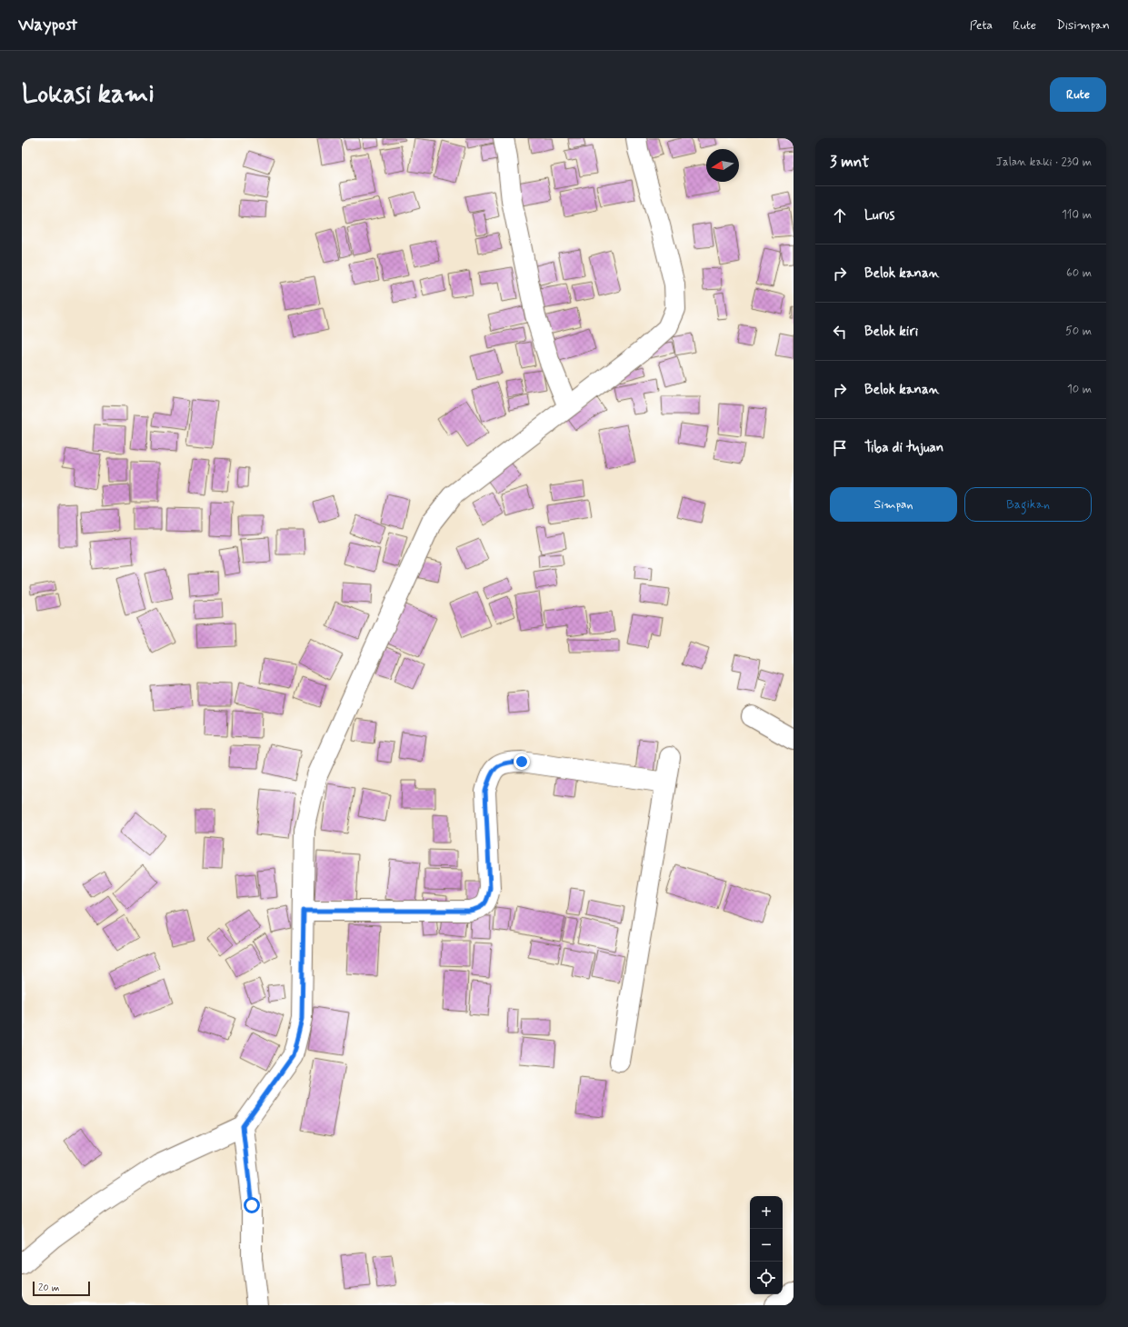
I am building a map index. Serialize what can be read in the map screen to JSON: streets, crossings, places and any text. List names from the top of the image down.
{
  "scale_bar": "20 m",
  "north": "left",
  "page": {
    "header": "Waypost",
    "nav": ["Peta", "Rute", "Disimpan"],
    "buttons": [
      "Rute",
      ["Simpan", "Bagikan"]
    ],
    "title": "Lokasi kami",
    "heading": ["3 mnt", "Jalan kaki · 230 m"],
    "list": [
      ["Lurus", "110 m"],
      ["Belok kanan", "60 m"],
      ["Belok kiri", "50 m"],
      ["Belok kanan", "10 m"],
      "Tiba di tujuan"
    ],
    "map_buttons": ["+", "−"],
    "scale": "20 m"
  }
}
